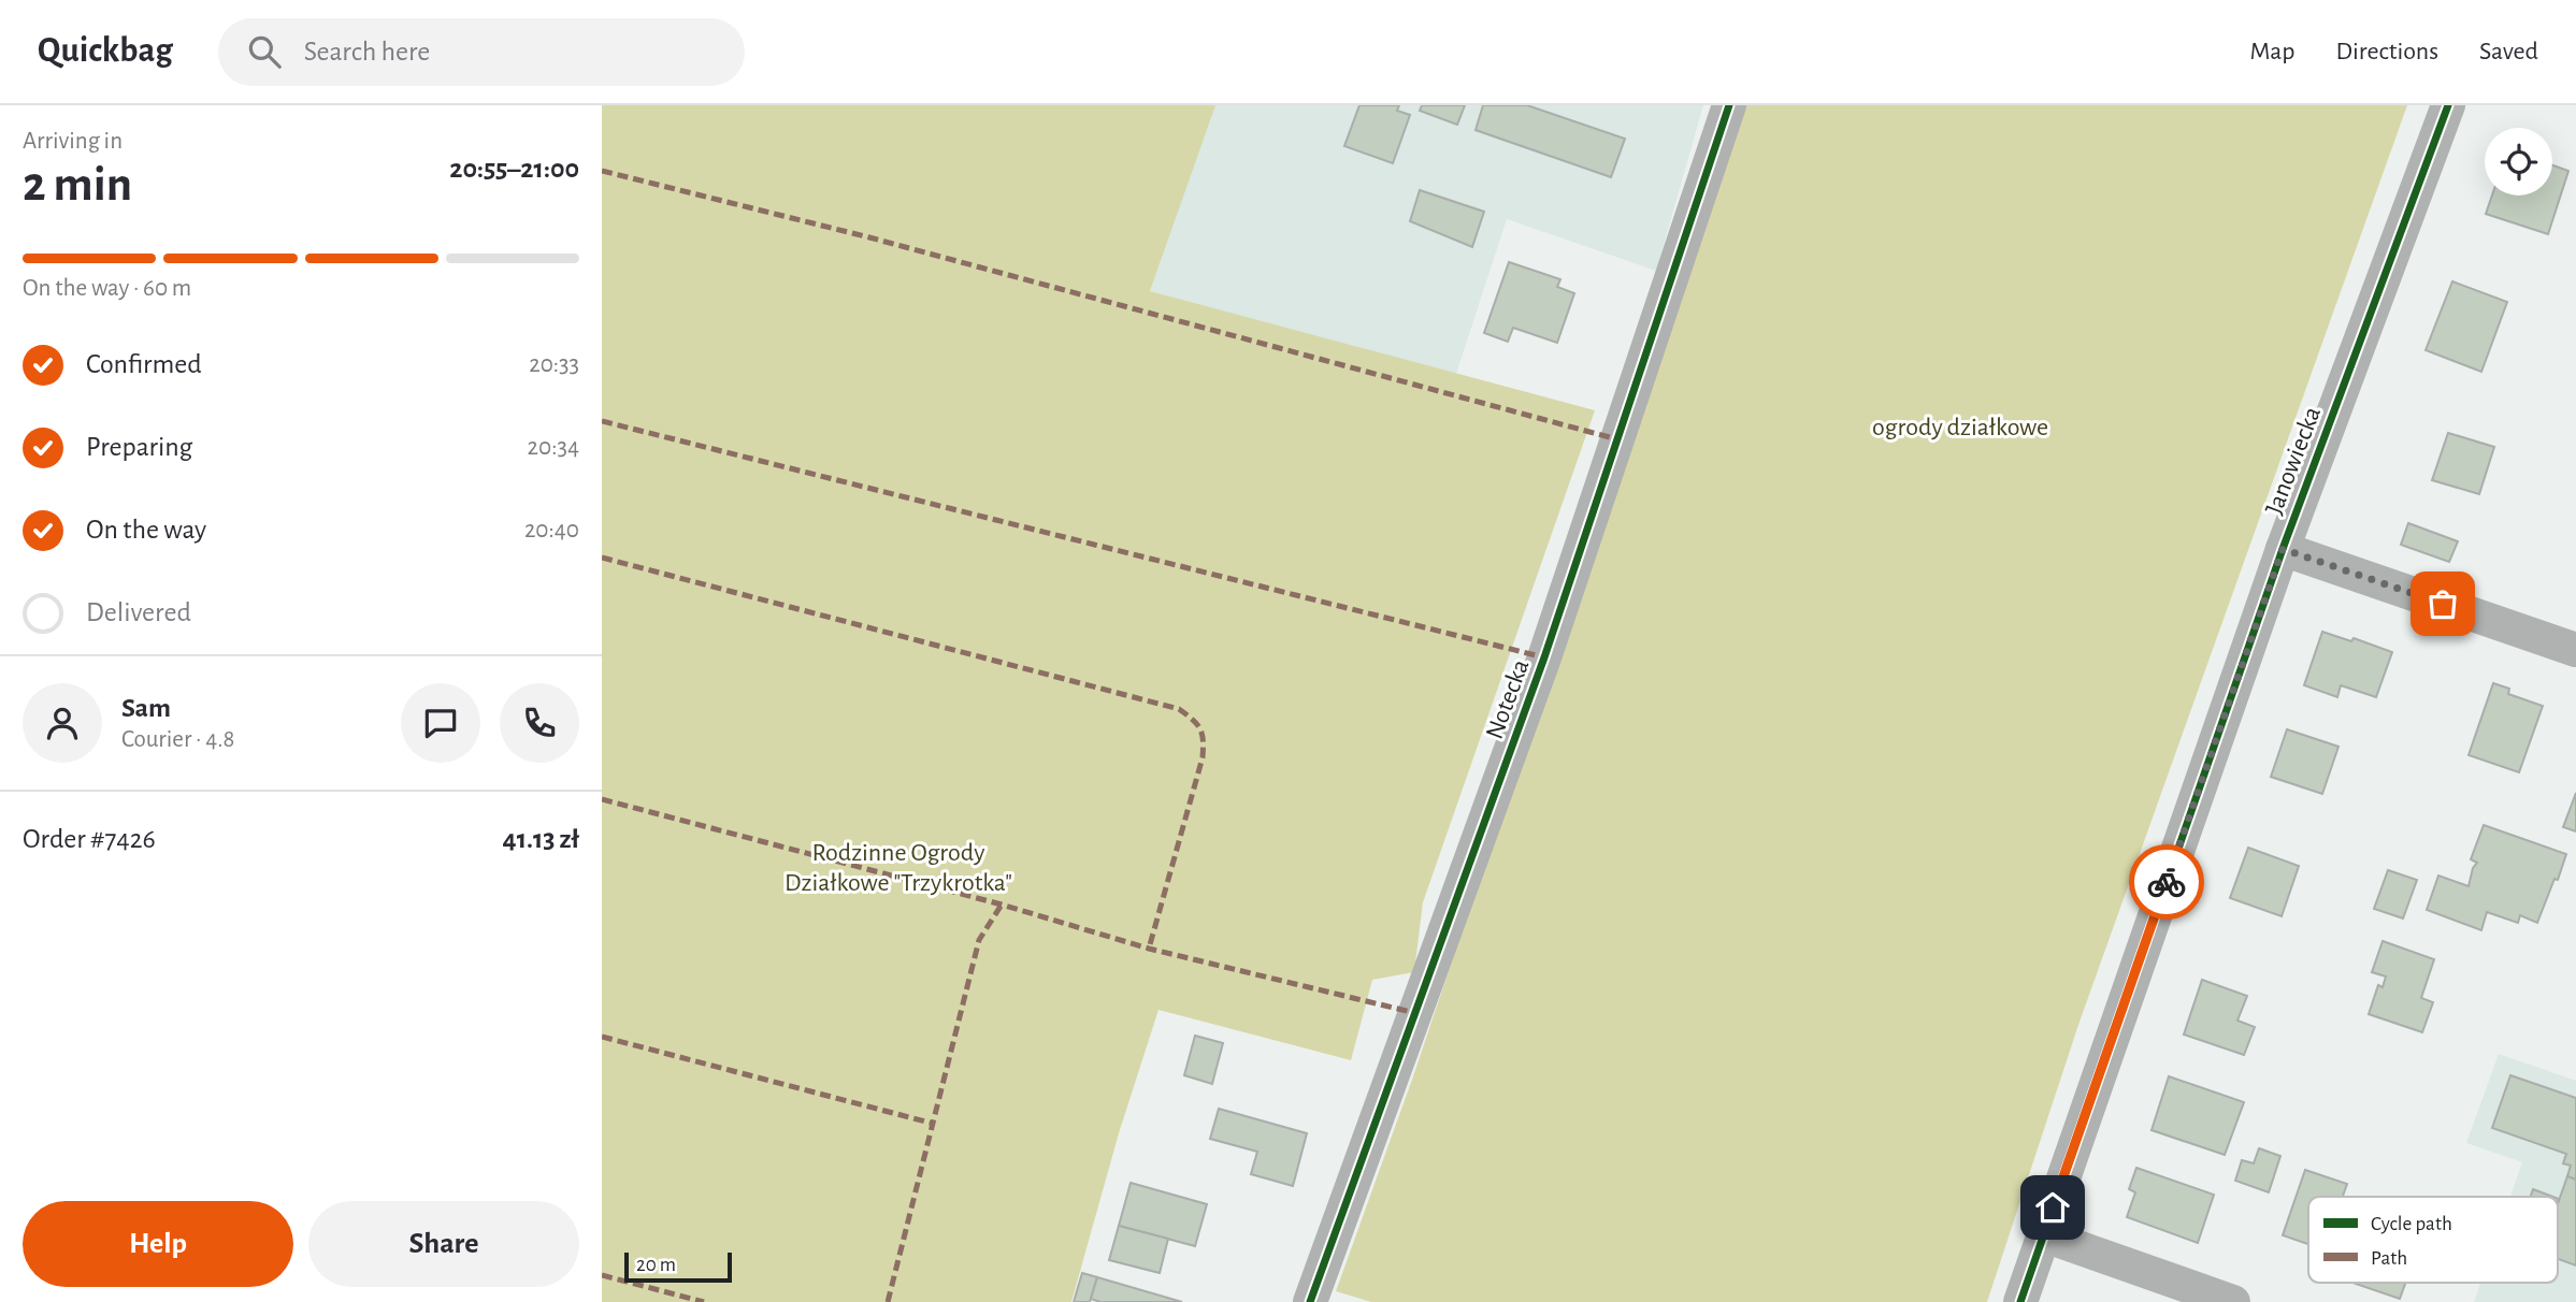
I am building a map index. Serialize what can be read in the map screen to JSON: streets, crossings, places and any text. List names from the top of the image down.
{
  "streets": {
    "street": ["Janowiecka", "Notecka"]
  },
  "parks": ["ogrody działkowe", "Rodzinne Ogrody Działkowe \"Trzykrotka\""],
  "legend": ["Cycle path", "Path"],
  "scale_bar": "20 m",
  "page": {
    "header": "Quickbag",
    "search": "Search here",
    "nav": ["Map", "Directions", "Saved"],
    "heading": ["2 min", "Arriving in", "20:55–21:00"],
    "panel": [
      "Sam",
      "Courier · 4.8",
      "Order #7426",
      "41.13 zł"
    ],
    "bar": "On the way · 60 m",
    "list": [
      ["Confirmed", "20:33"],
      ["Preparing", "20:34"],
      ["On the way", "20:40"],
      "Delivered"
    ],
    "buttons": ["Help", "Share"],
    "scale": "20 m"
  }
}
